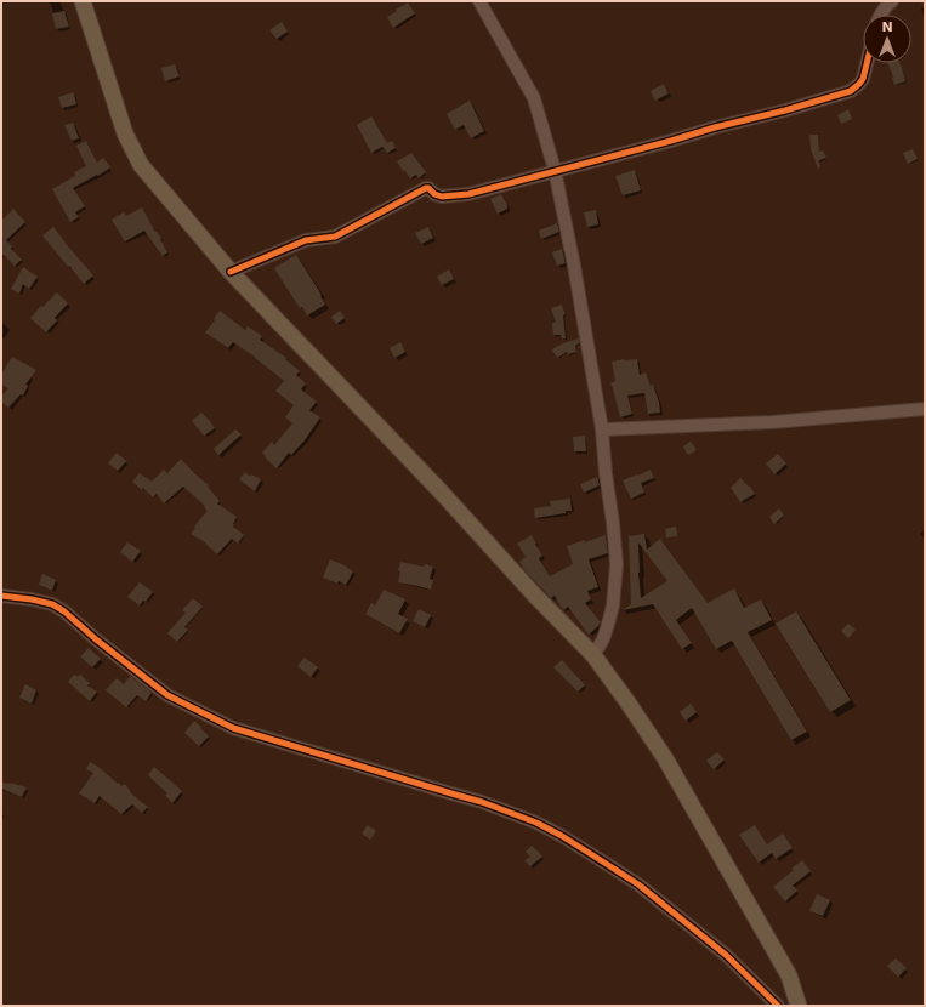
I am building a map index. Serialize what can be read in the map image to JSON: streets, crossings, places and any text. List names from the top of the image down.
{
  "north": "top"
}
